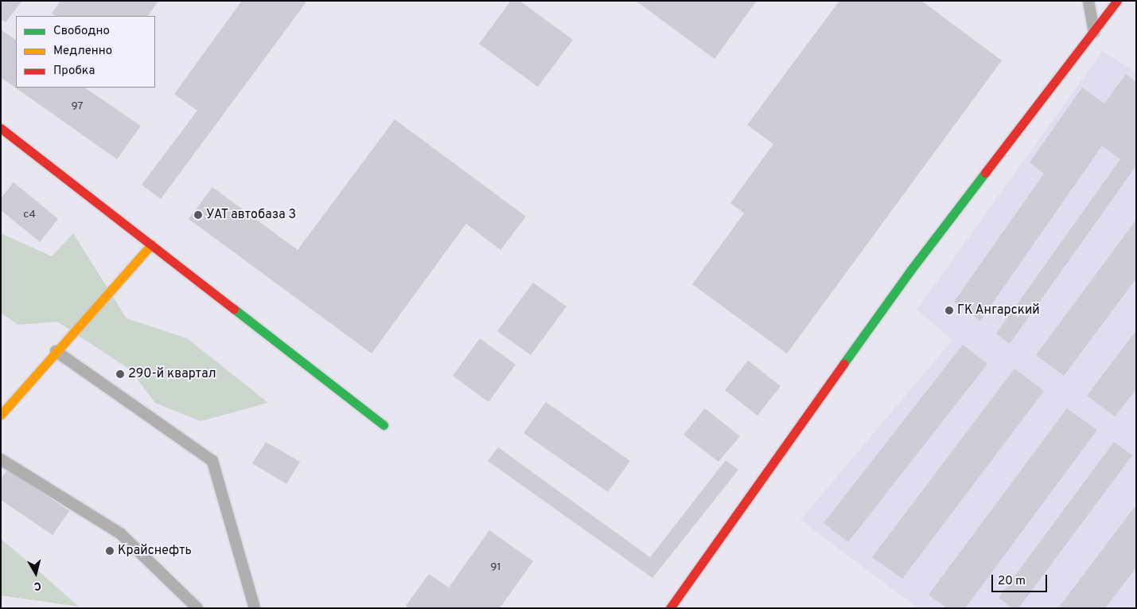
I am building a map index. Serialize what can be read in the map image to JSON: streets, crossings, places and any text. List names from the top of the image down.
{
  "places": [
    "УАТ автобаза 3",
    "ГК Ангарский",
    "290-й квартал",
    "Крайснефть"
  ],
  "house_numbers": ["97", "с4", "91"],
  "legend": ["Свободно", "Медленно", "Пробка"],
  "scale_bar": "20 m",
  "north": "bottom"
}
